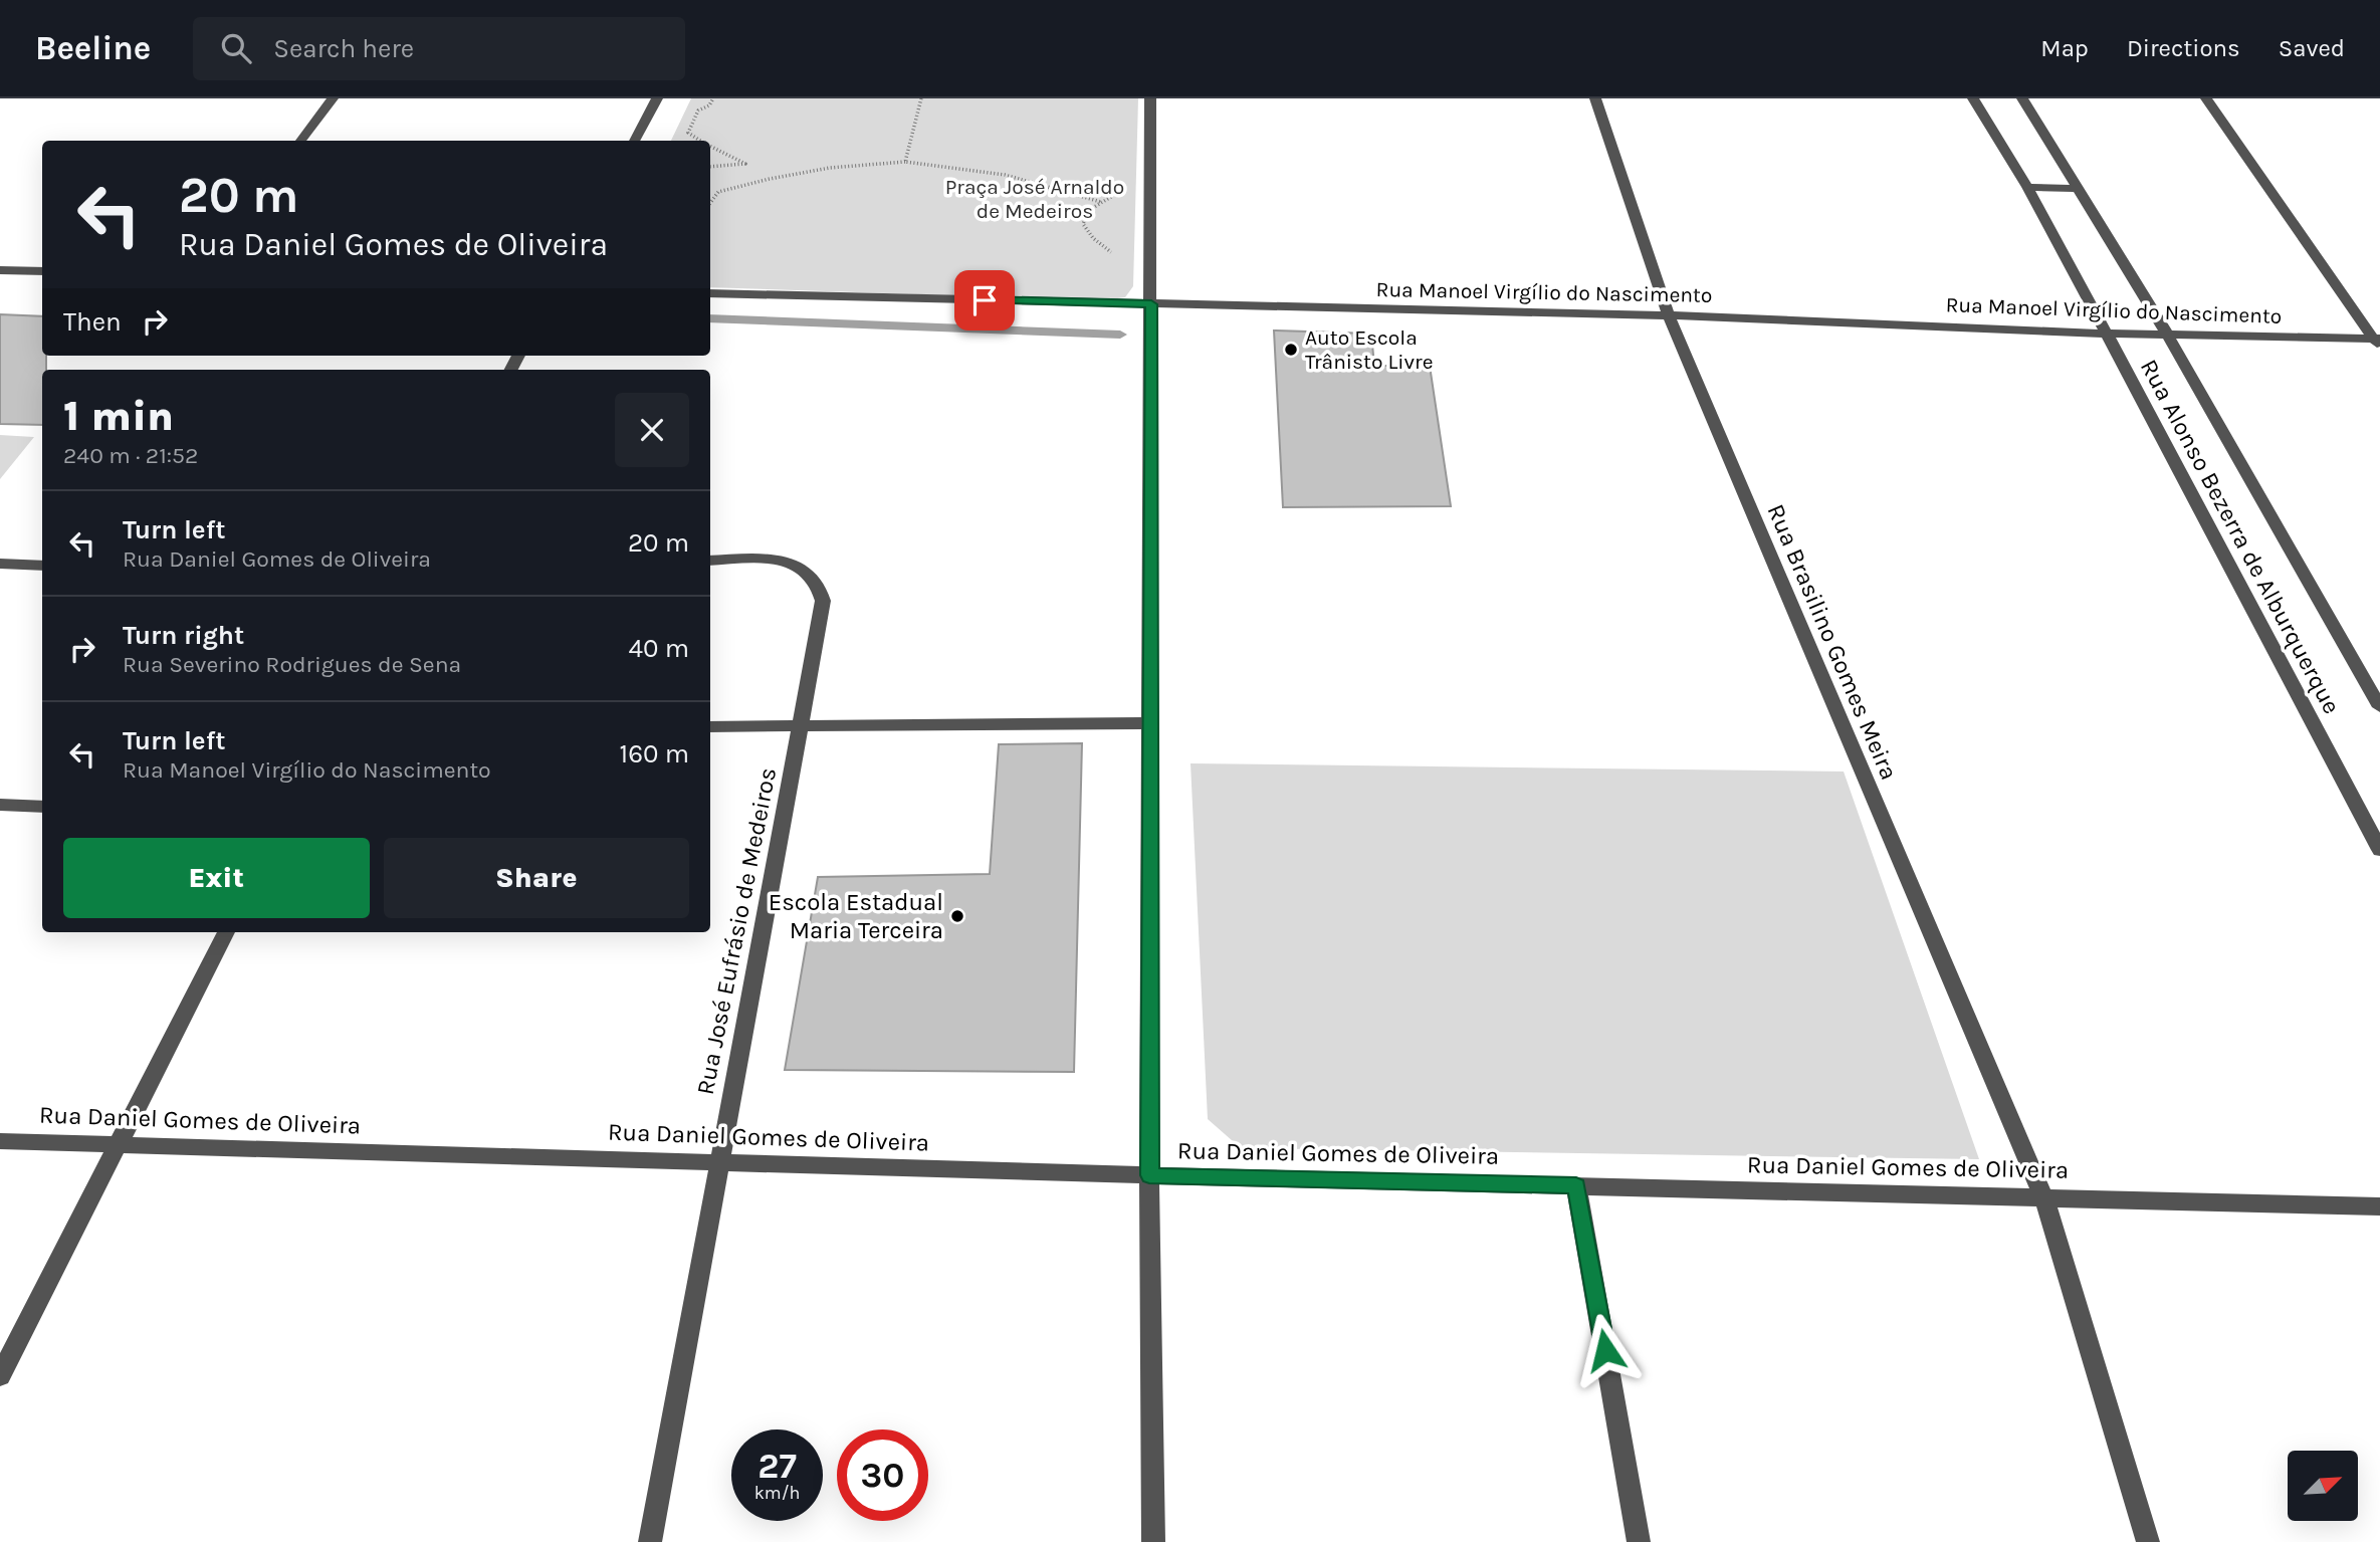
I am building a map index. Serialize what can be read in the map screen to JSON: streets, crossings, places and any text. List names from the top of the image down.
{
  "streets": {
    "street": [
      "Rua Manoel Virgílio do Nascimento",
      "Rua Alonso Bezerra de Alburquerque",
      "Rua Brasilino Gomes Meira",
      "Rua José Eufrásio de Medeiros",
      "Rua Daniel Gomes de Oliveira"
    ]
  },
  "crossings": [
    ["Rua Manoel Virgílio do Nascimento", "Rua Alonso Bezerra de Alburquerque"],
    ["Rua Manoel Virgílio do Nascimento", "Rua Brasilino Gomes Meira"],
    ["Rua Brasilino Gomes Meira", "Rua Daniel Gomes de Oliveira"],
    ["Rua José Eufrásio de Medeiros", "Rua Daniel Gomes de Oliveira"]
  ],
  "parks": ["Praça José Arnaldo de Medeiros"],
  "places": ["Auto Escola Trânisto Livre", "Escola Estadual Maria Terceira"],
  "north": "top right",
  "page": {
    "header": "Beeline",
    "search": "Search here",
    "nav": ["Map", "Directions", "Saved"],
    "turn": ["20 m", "Rua Daniel Gomes de Oliveira"],
    "then": "Then",
    "heading": ["1 min", "240 m · 21:52"],
    "list": [
      {
        "name": "Turn left",
        "note": "Rua Daniel Gomes de Oliveira",
        "value": "20 m"
      },
      {
        "name": "Turn right",
        "note": "Rua Severino Rodrigues de Sena",
        "value": "40 m"
      },
      {
        "name": "Turn left",
        "note": "Rua Manoel Virgílio do Nascimento",
        "value": "160 m"
      }
    ],
    "buttons": ["Exit", "Share"],
    "speed": "27 km/h",
    "limit": "30"
  }
}
